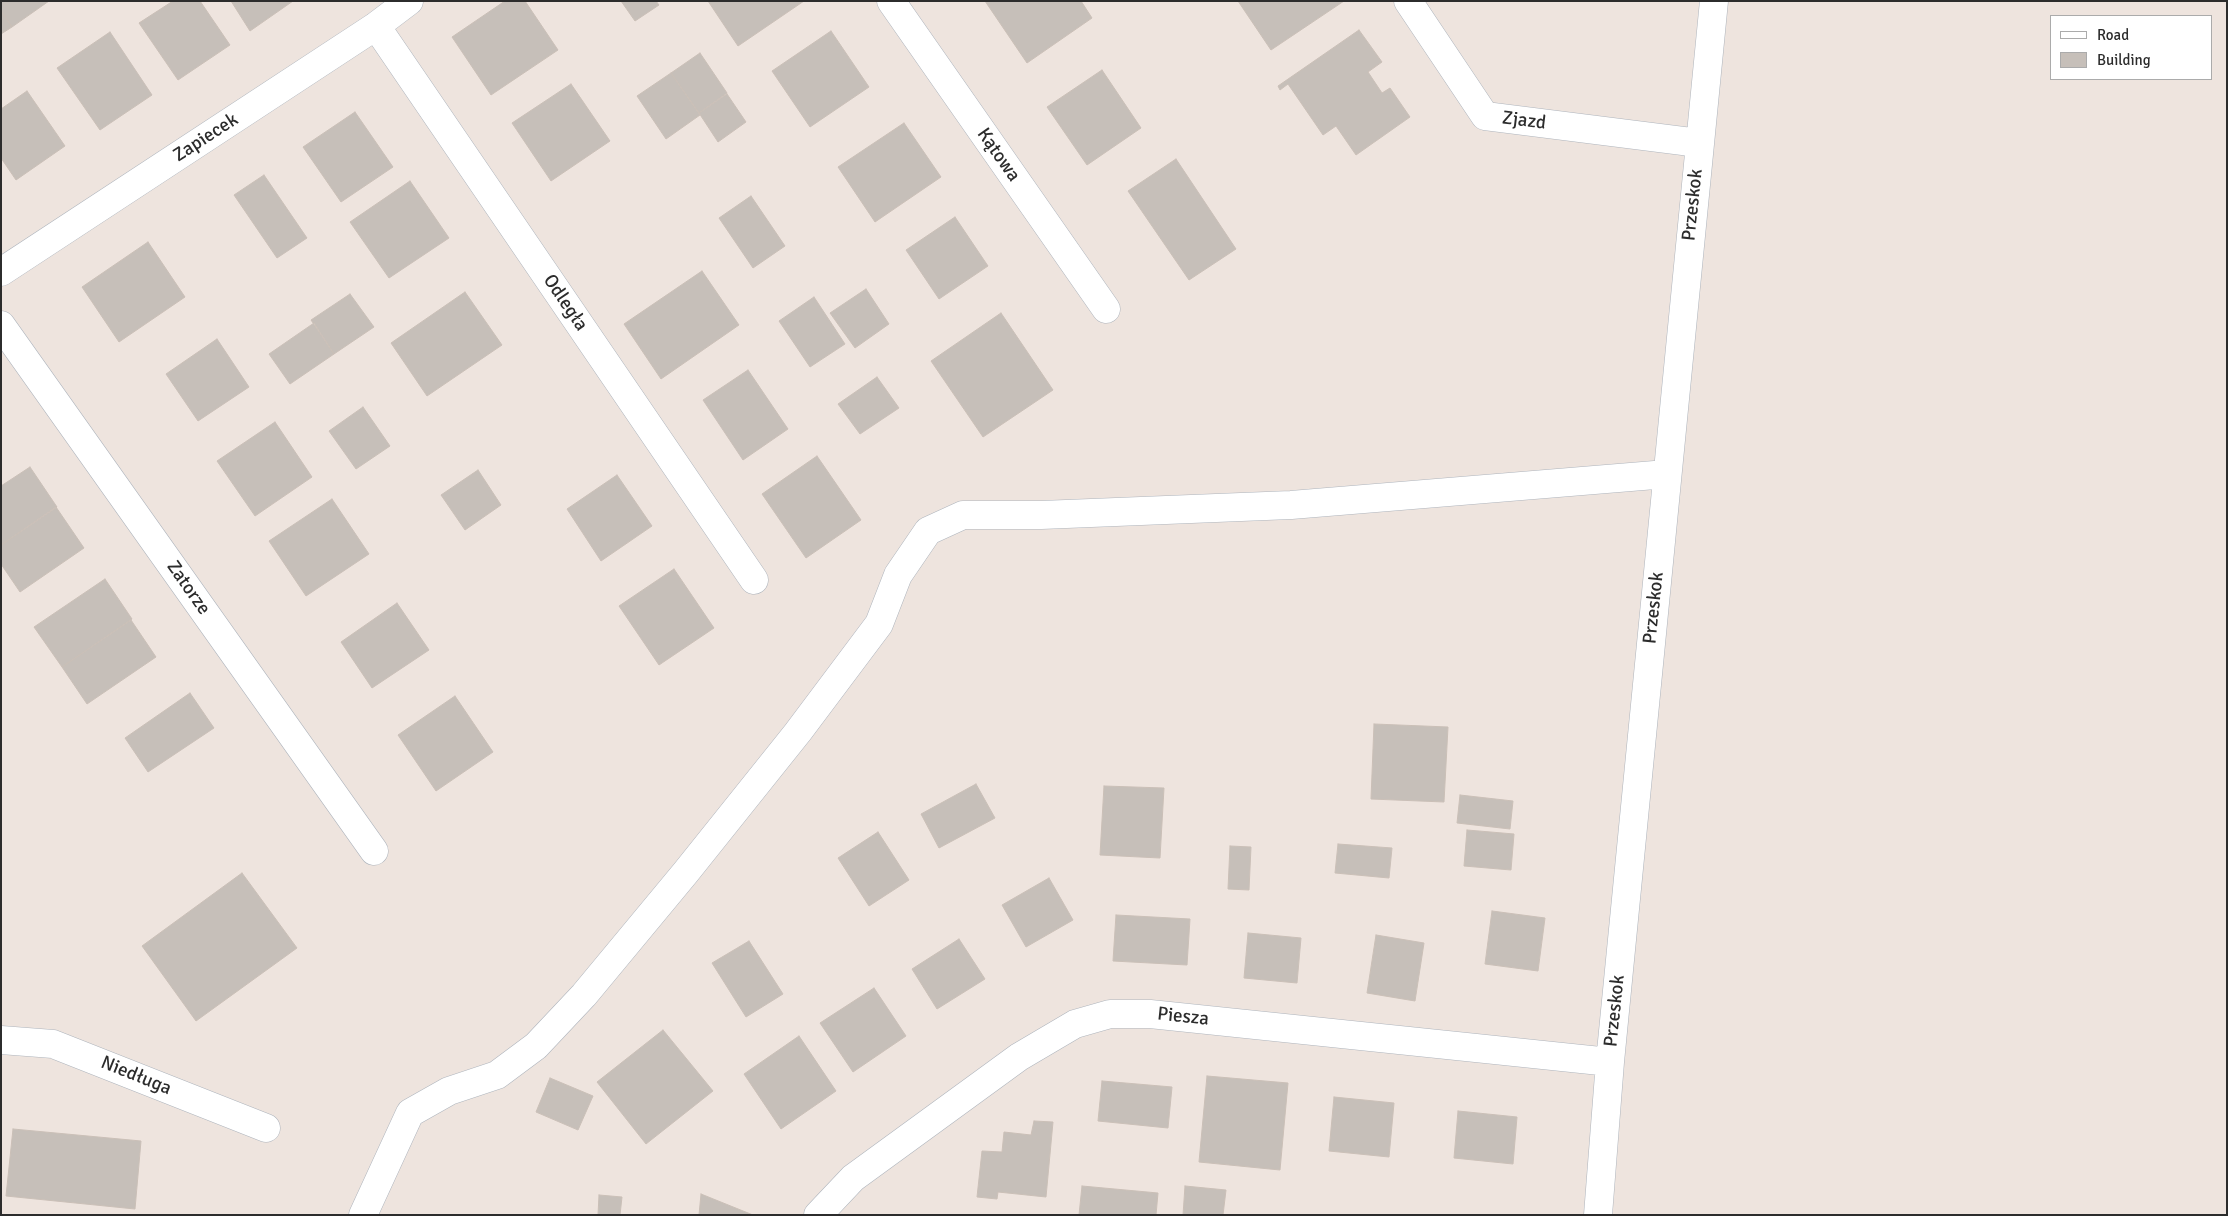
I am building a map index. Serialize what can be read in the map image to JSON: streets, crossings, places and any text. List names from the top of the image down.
{
  "streets": {
    "street": [
      "Zjazd",
      "Zapiecek",
      "Kątowa",
      "Przeskok",
      "Odległa",
      "Zatorze",
      "Piesza",
      "Niedługa"
    ]
  },
  "crossings": [
    ["Zjazd", "Przeskok"],
    ["Zapiecek", "Odległa"],
    ["Przeskok", "Piesza"]
  ],
  "legend": ["Road", "Building"]
}
